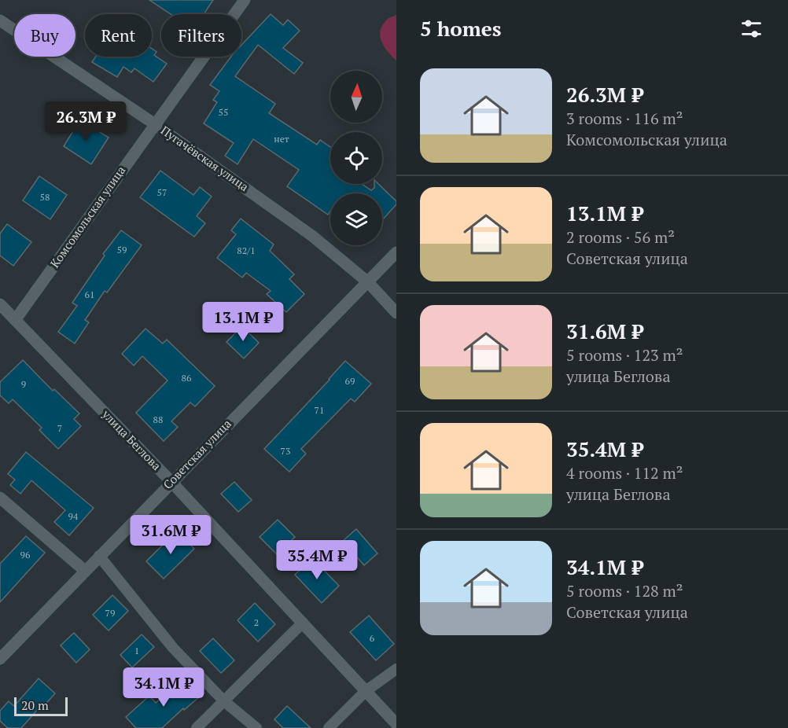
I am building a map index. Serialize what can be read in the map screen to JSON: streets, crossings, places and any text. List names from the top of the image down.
{
  "streets": {
    "street": [
      "Пугачёвская улица",
      "Комсомольская улица",
      "улица Беглова",
      "Советская улица"
    ]
  },
  "crossings": [
    ["Пугачёвская улица", "Комсомольская улица"],
    ["Пугачёвская улица", "Советская улица"],
    ["Комсомольская улица", "улица Беглова"],
    ["улица Беглова", "Советская улица"]
  ],
  "house_numbers": [
    "55",
    "нет",
    "57",
    "58",
    "59",
    "82/1",
    "61",
    "86",
    "69",
    "9",
    "71",
    "88",
    "7",
    "73",
    "94",
    "96",
    "79",
    "2",
    "6",
    "1"
  ],
  "scale_bar": "20 m",
  "north": "top",
  "page": {
    "heading": "5 homes",
    "chip": ["Buy", "Rent", "Filters"],
    "list": [
      {
        "name": "26.3M ₽",
        "note": "3 rooms · 116 m² · Комсомольская улица"
      },
      {
        "name": "13.1M ₽",
        "note": "2 rooms · 56 m² · Советская улица"
      },
      {
        "name": "31.6M ₽",
        "note": "5 rooms · 123 m² · улица Беглова"
      },
      {
        "name": "35.4M ₽",
        "note": "4 rooms · 112 m² · улица Беглова"
      },
      {
        "name": "34.1M ₽",
        "note": "5 rooms · 128 m² · Советская улица"
      }
    ],
    "price": [
      "26.3M ₽",
      "13.1M ₽",
      "31.6M ₽",
      "35.4M ₽",
      "34.1M ₽"
    ],
    "scale": "20 m"
  }
}
